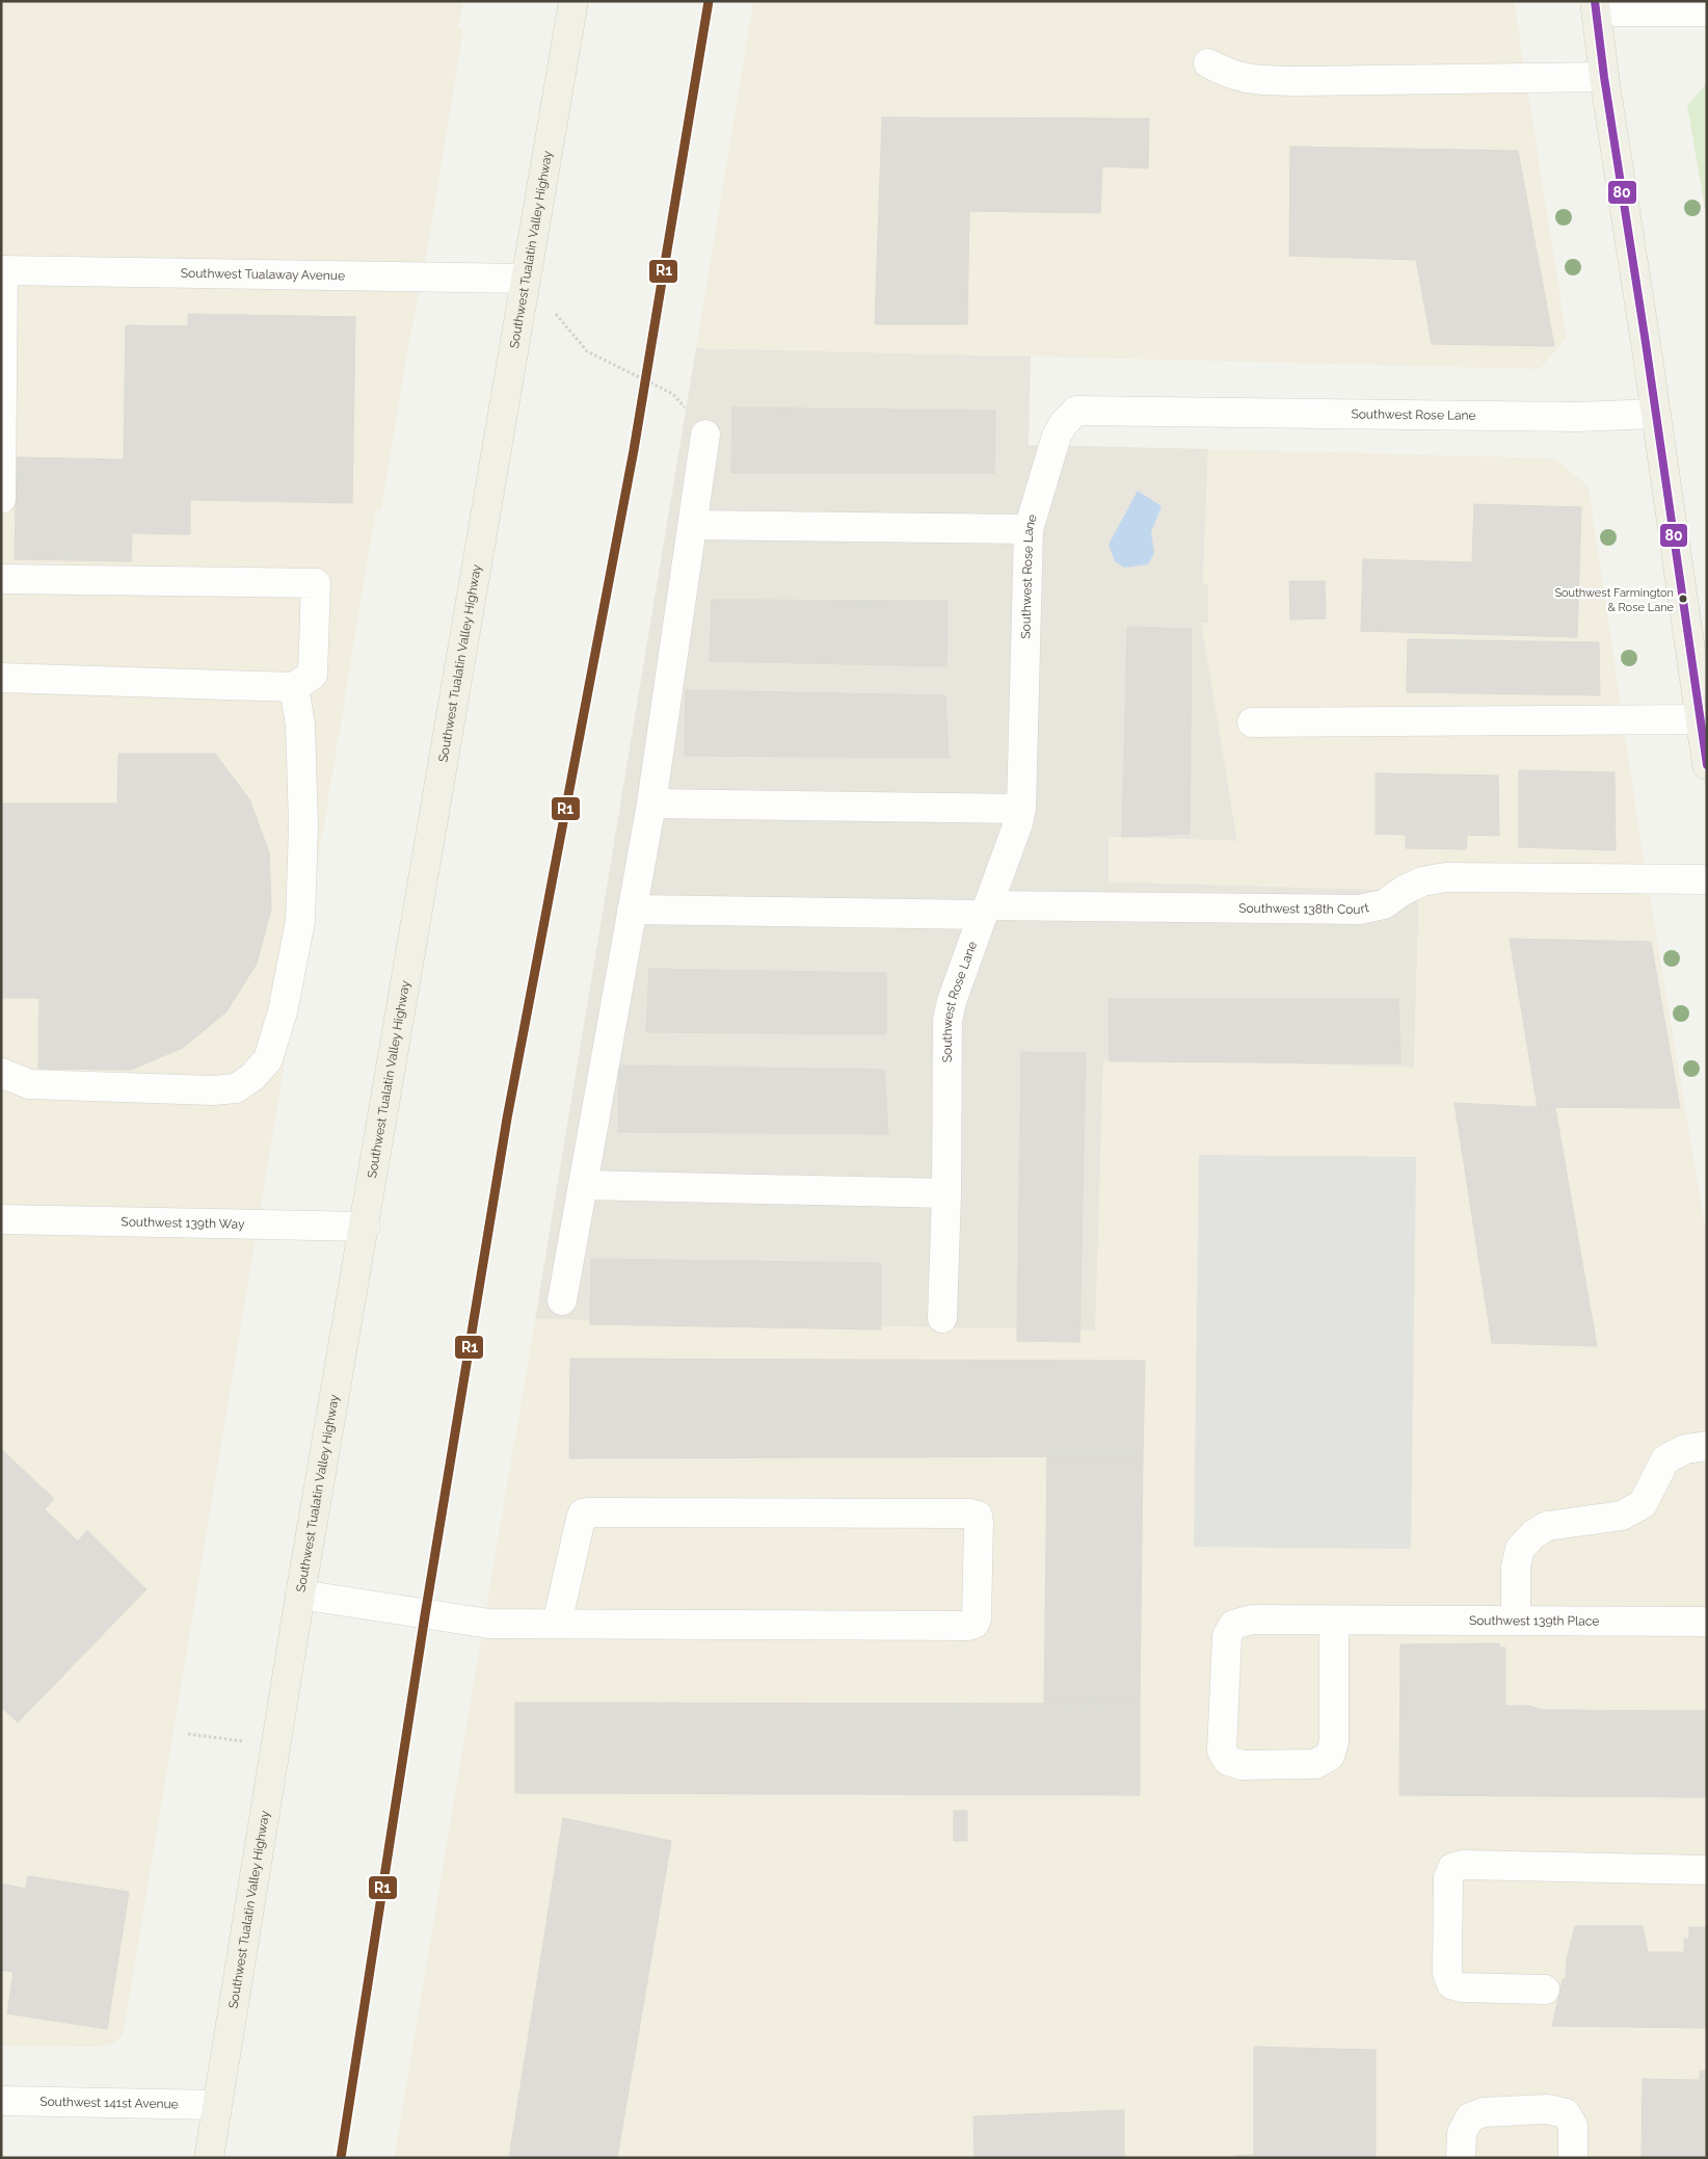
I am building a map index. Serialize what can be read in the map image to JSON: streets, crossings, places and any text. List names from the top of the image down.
{
  "streets": {
    "main road": ["Southwest Tualatin Valley Highway"],
    "street": [
      "Southwest Tualaway Avenue",
      "Southwest Rose Lane",
      "Southwest 138th Court",
      "Southwest 139th Way",
      "Southwest 139th Place",
      "Southwest 141st Avenue"
    ]
  },
  "crossings": [
    ["Southwest Tualatin Valley Highway", "Southwest Tualaway Avenue"],
    ["Southwest Tualatin Valley Highway", "Southwest 139th Way"],
    ["Southwest Tualatin Valley Highway", "Southwest 141st Avenue"],
    ["Southwest Rose Lane", "Southwest 138th Court"]
  ],
  "places": ["Southwest Farmington & Rose Lane"],
  "lines": ["transit line R1", "transit line 80"]
}
